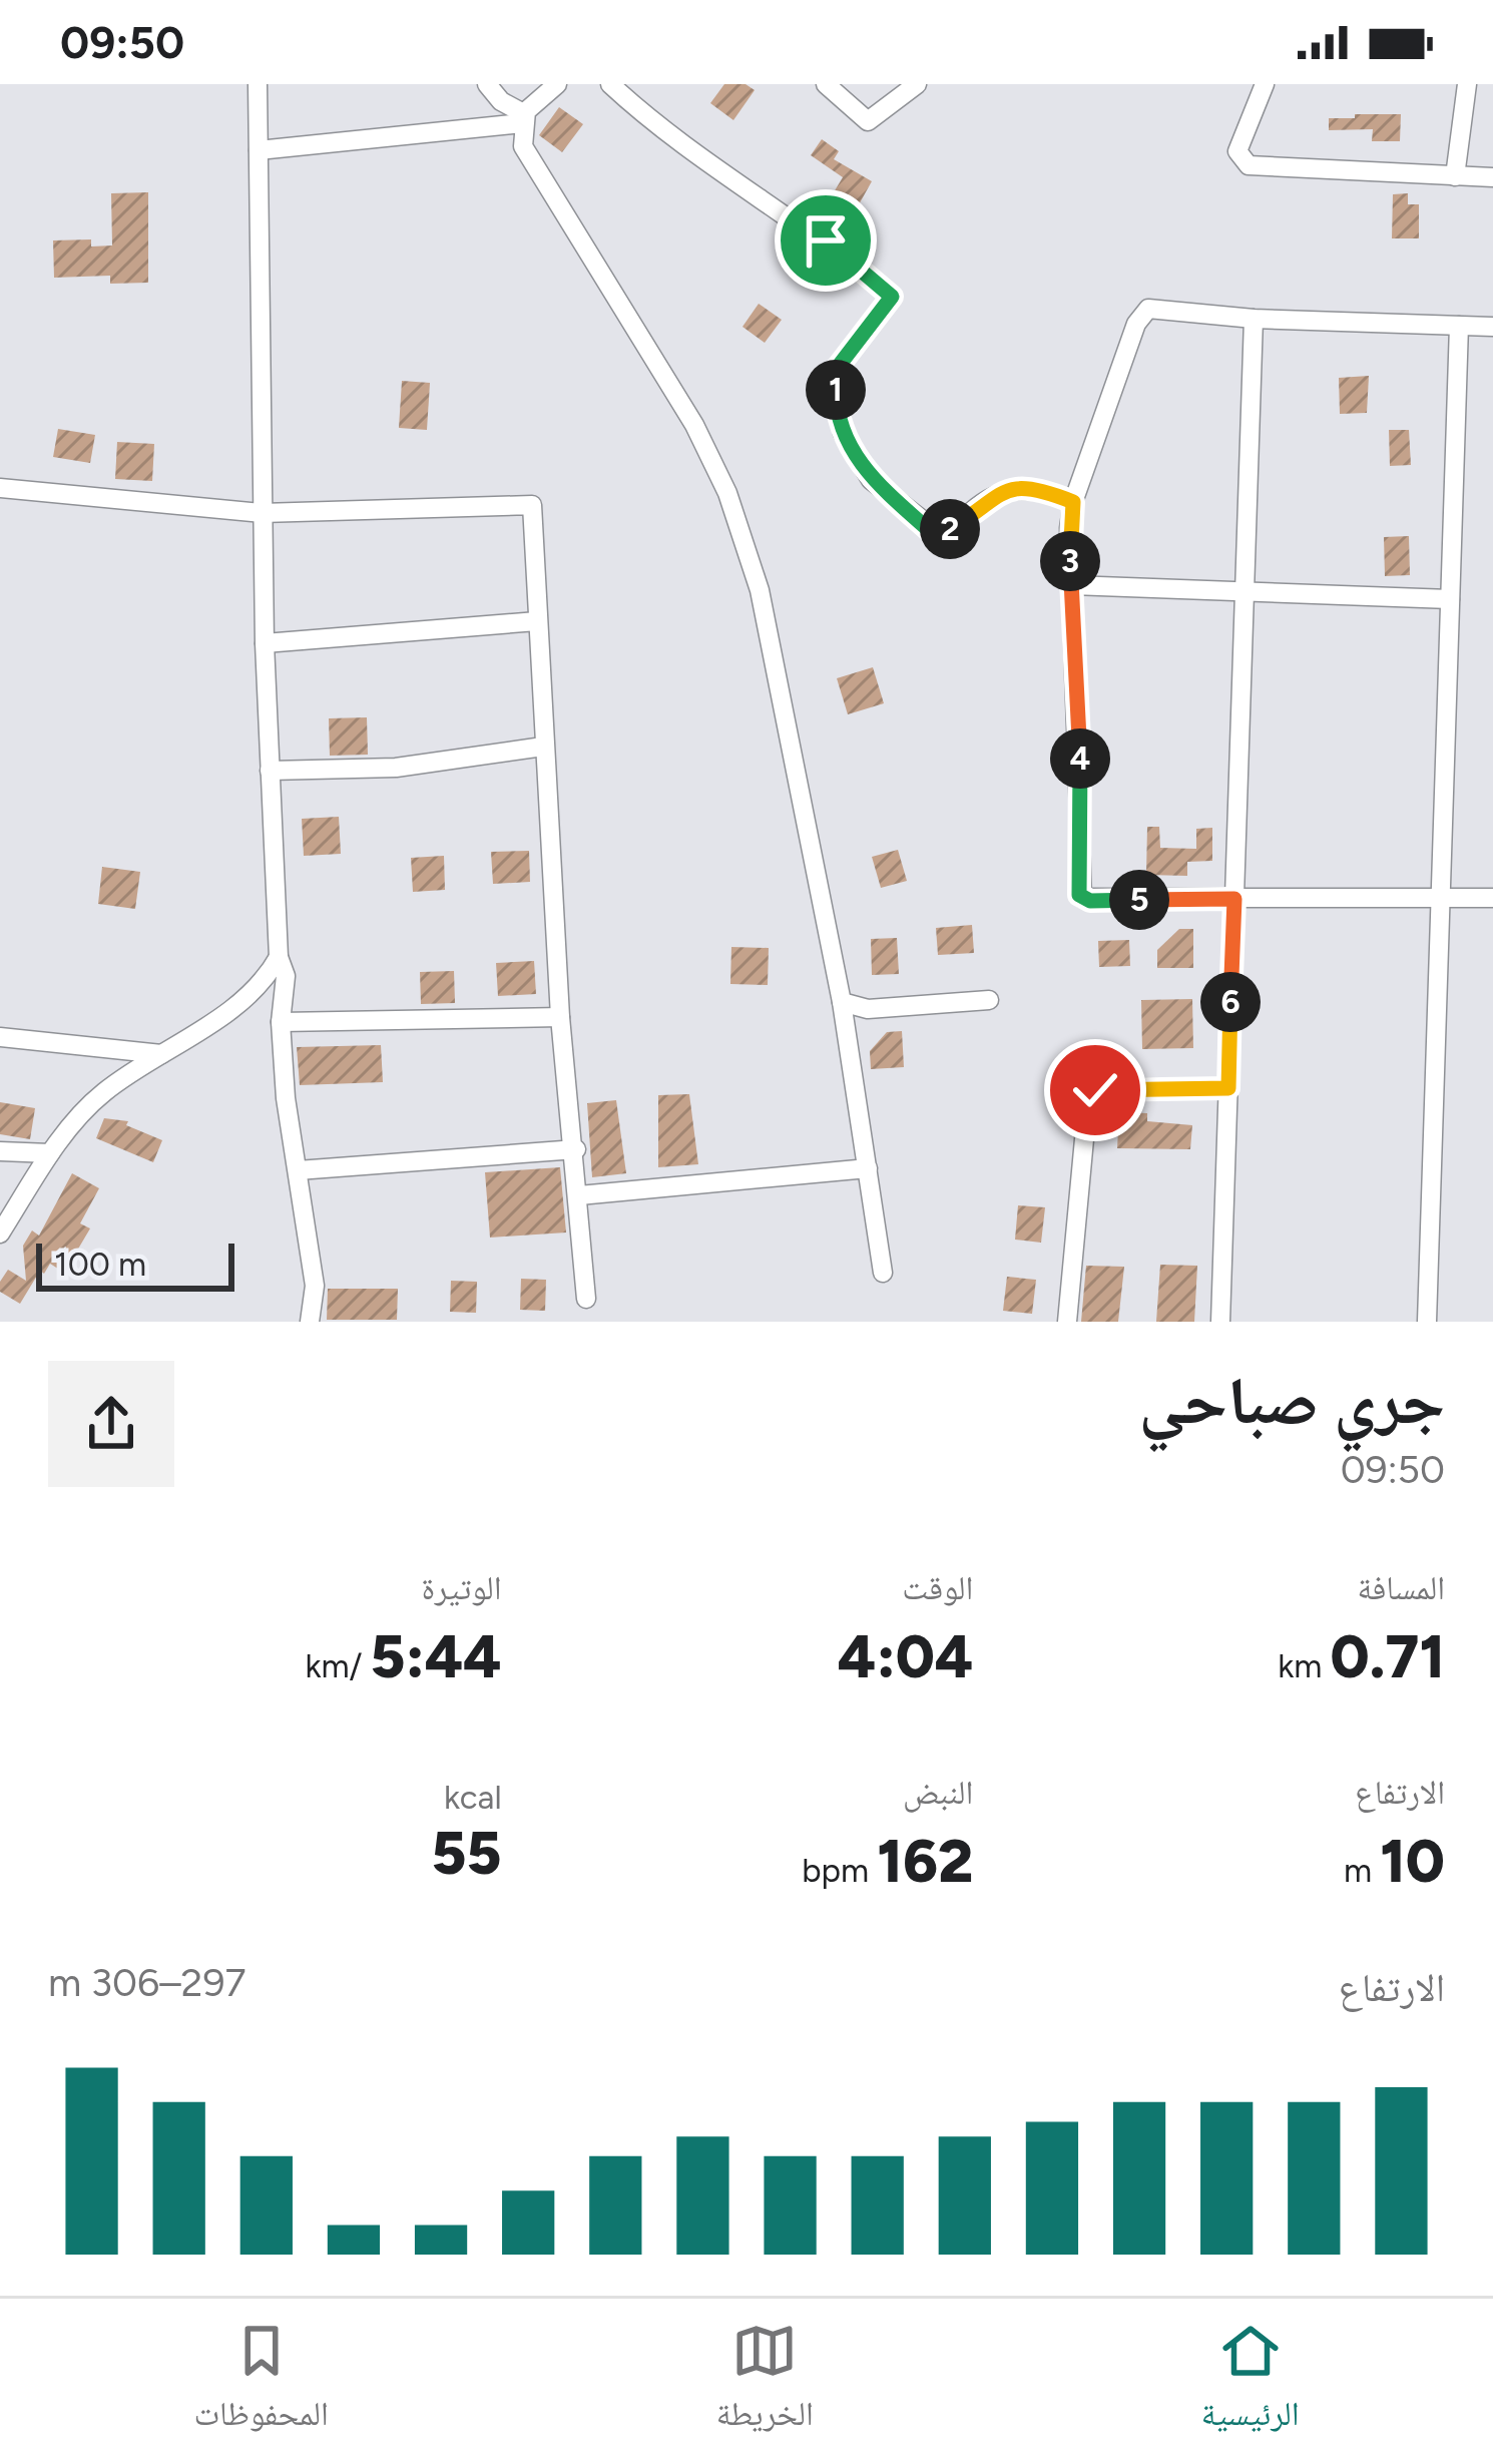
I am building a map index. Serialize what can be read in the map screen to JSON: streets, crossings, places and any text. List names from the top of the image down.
{
  "scale_bar": "100 m",
  "page": {
    "status": "09:50",
    "pins": [
      "1",
      "2",
      "3",
      "4",
      "5",
      "6"
    ],
    "scale": "100 m",
    "heading": ["جري صباحي", "09:50"],
    "stats": [
      ["المسافة", "0.71 km"],
      ["الوقت", "4:04"],
      ["الوتيرة", "5:44 /km"],
      ["الارتفاع", "10 m"],
      ["النبض", "162 bpm"],
      ["kcal", "55"]
    ],
    "chart": ["الارتفاع", "297–306 m"],
    "tabs": ["الرئيسية", "الخريطة", "المحفوظات"]
  }
}
